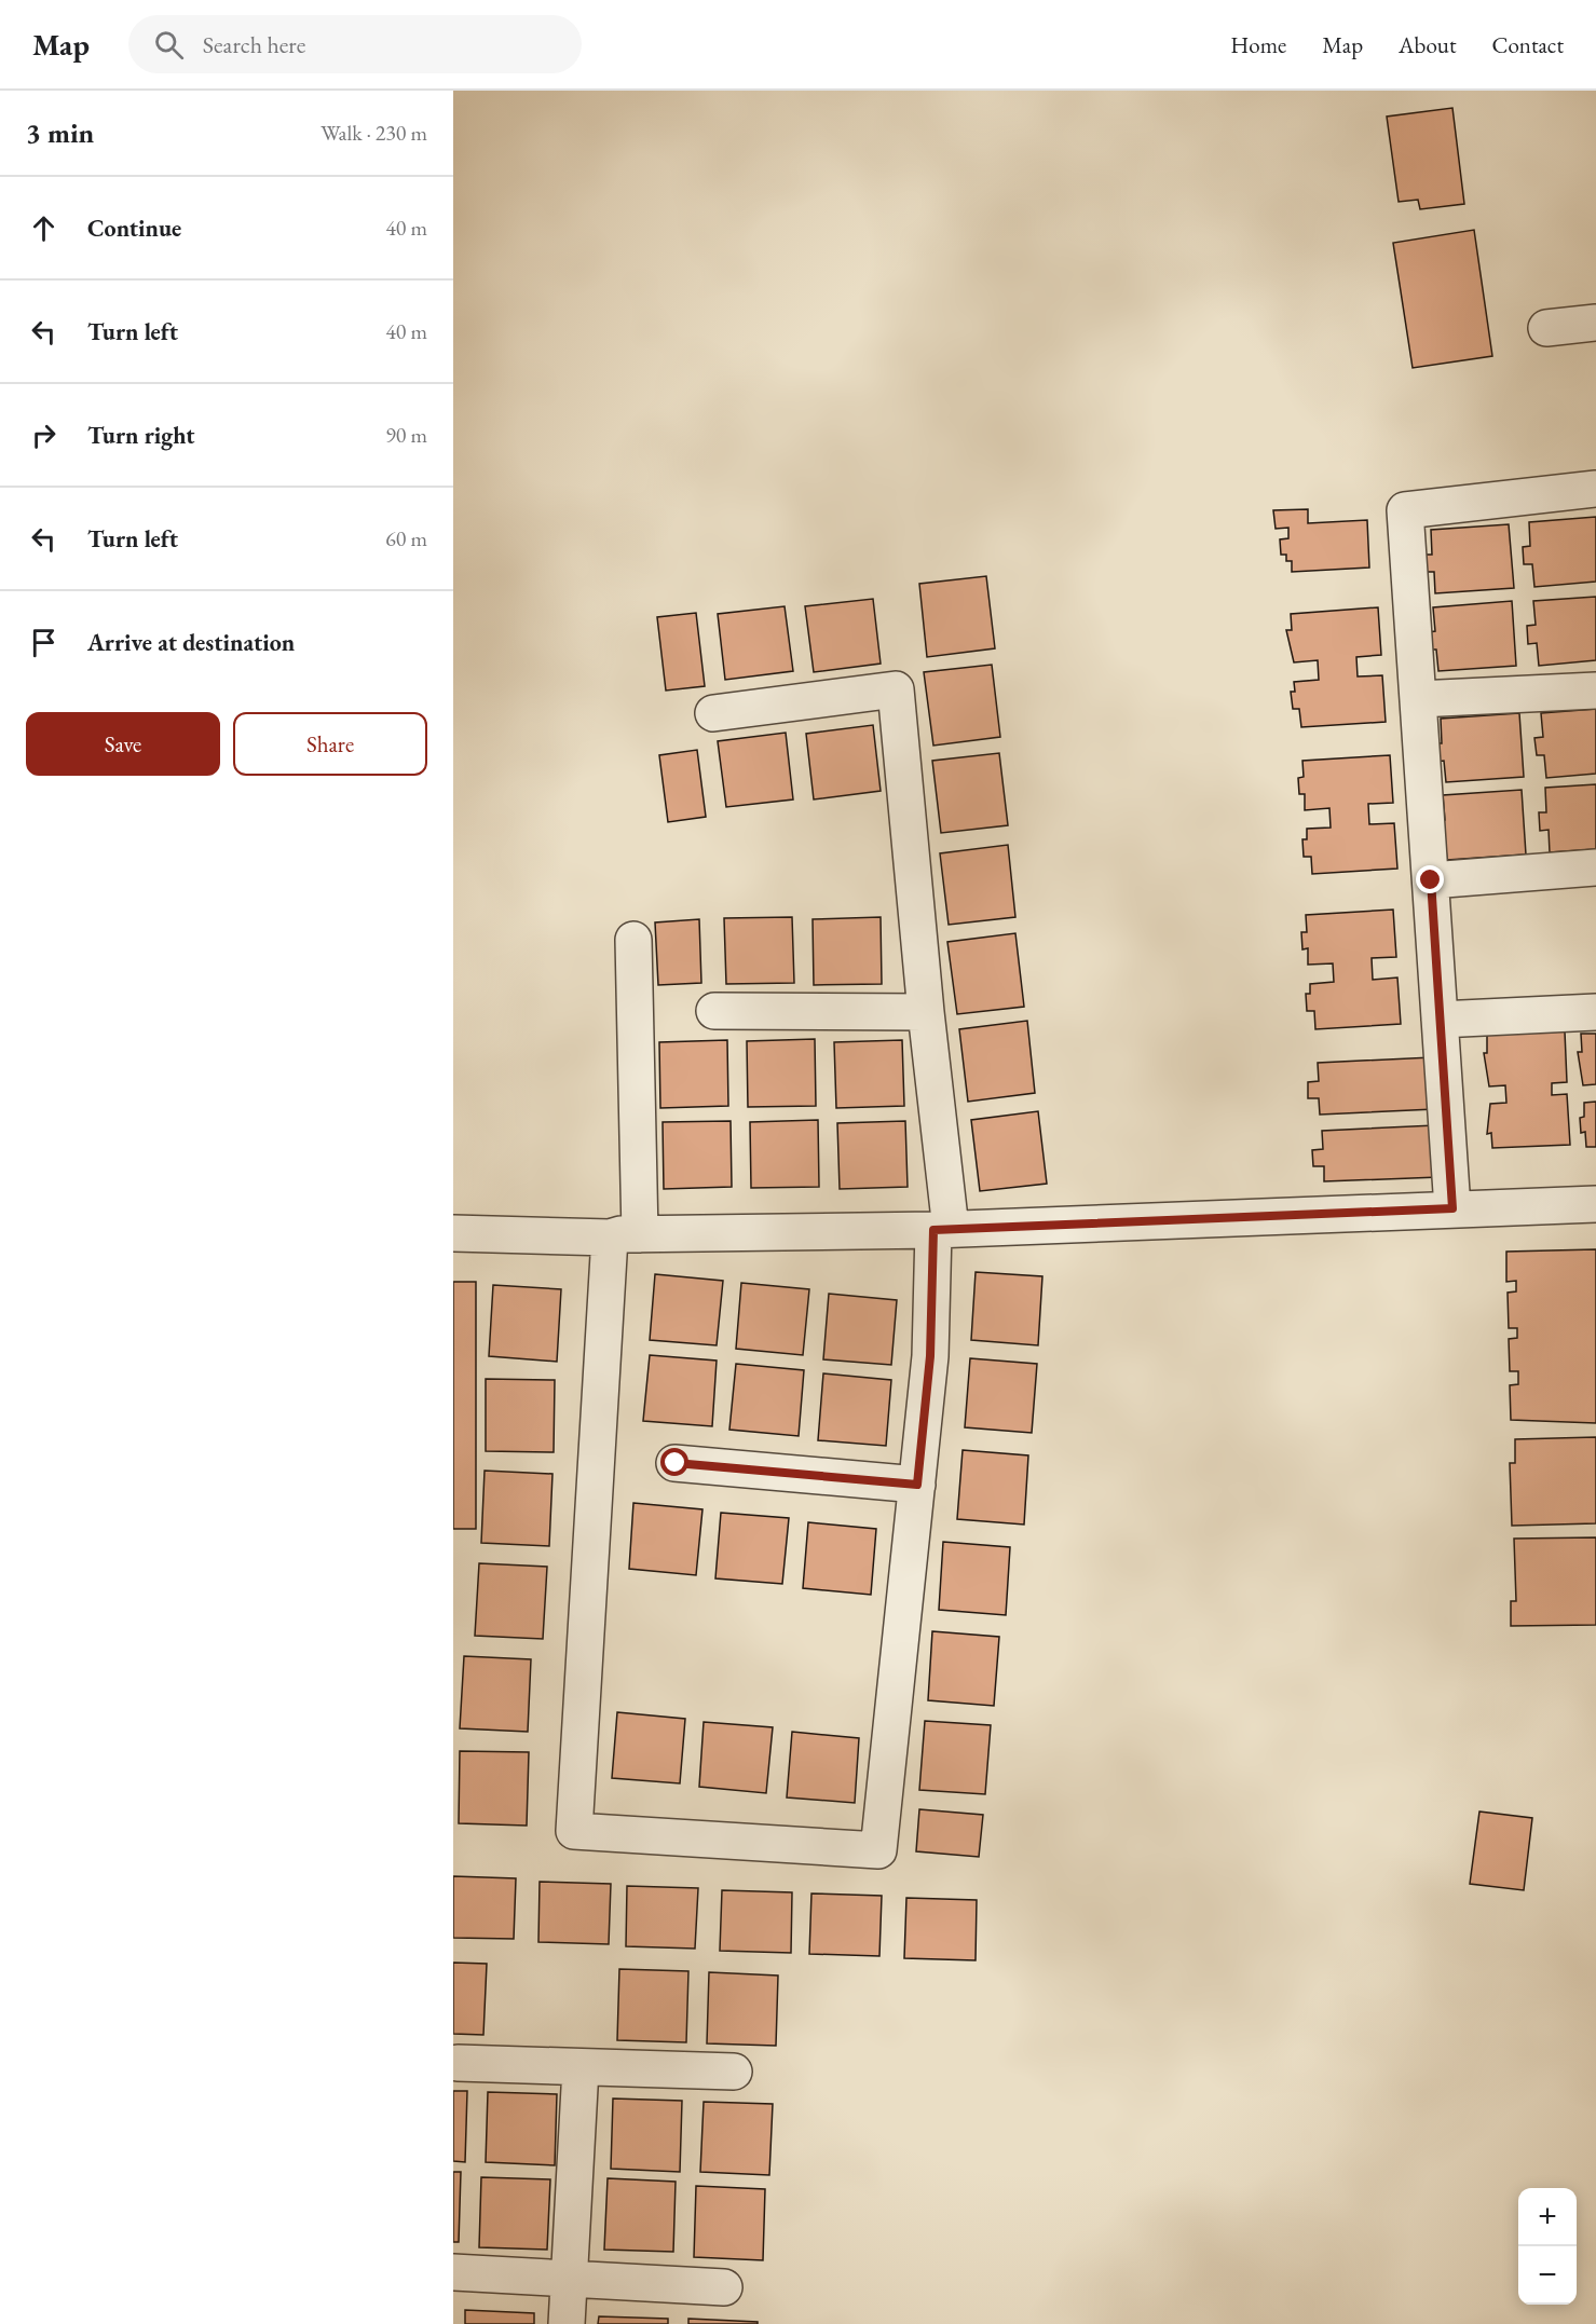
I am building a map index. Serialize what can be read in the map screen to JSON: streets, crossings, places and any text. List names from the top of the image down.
{
  "page": {
    "header": "Map",
    "search": "Search here",
    "nav": [
      "Home",
      "Map",
      "About",
      "Contact"
    ],
    "heading": ["3 min", "Walk · 230 m"],
    "list": [
      ["Continue", "40 m"],
      ["Turn left", "40 m"],
      ["Turn right", "90 m"],
      ["Turn left", "60 m"],
      "Arrive at destination"
    ],
    "buttons": ["Save", "Share"],
    "map_buttons": ["+", "−"]
  }
}
